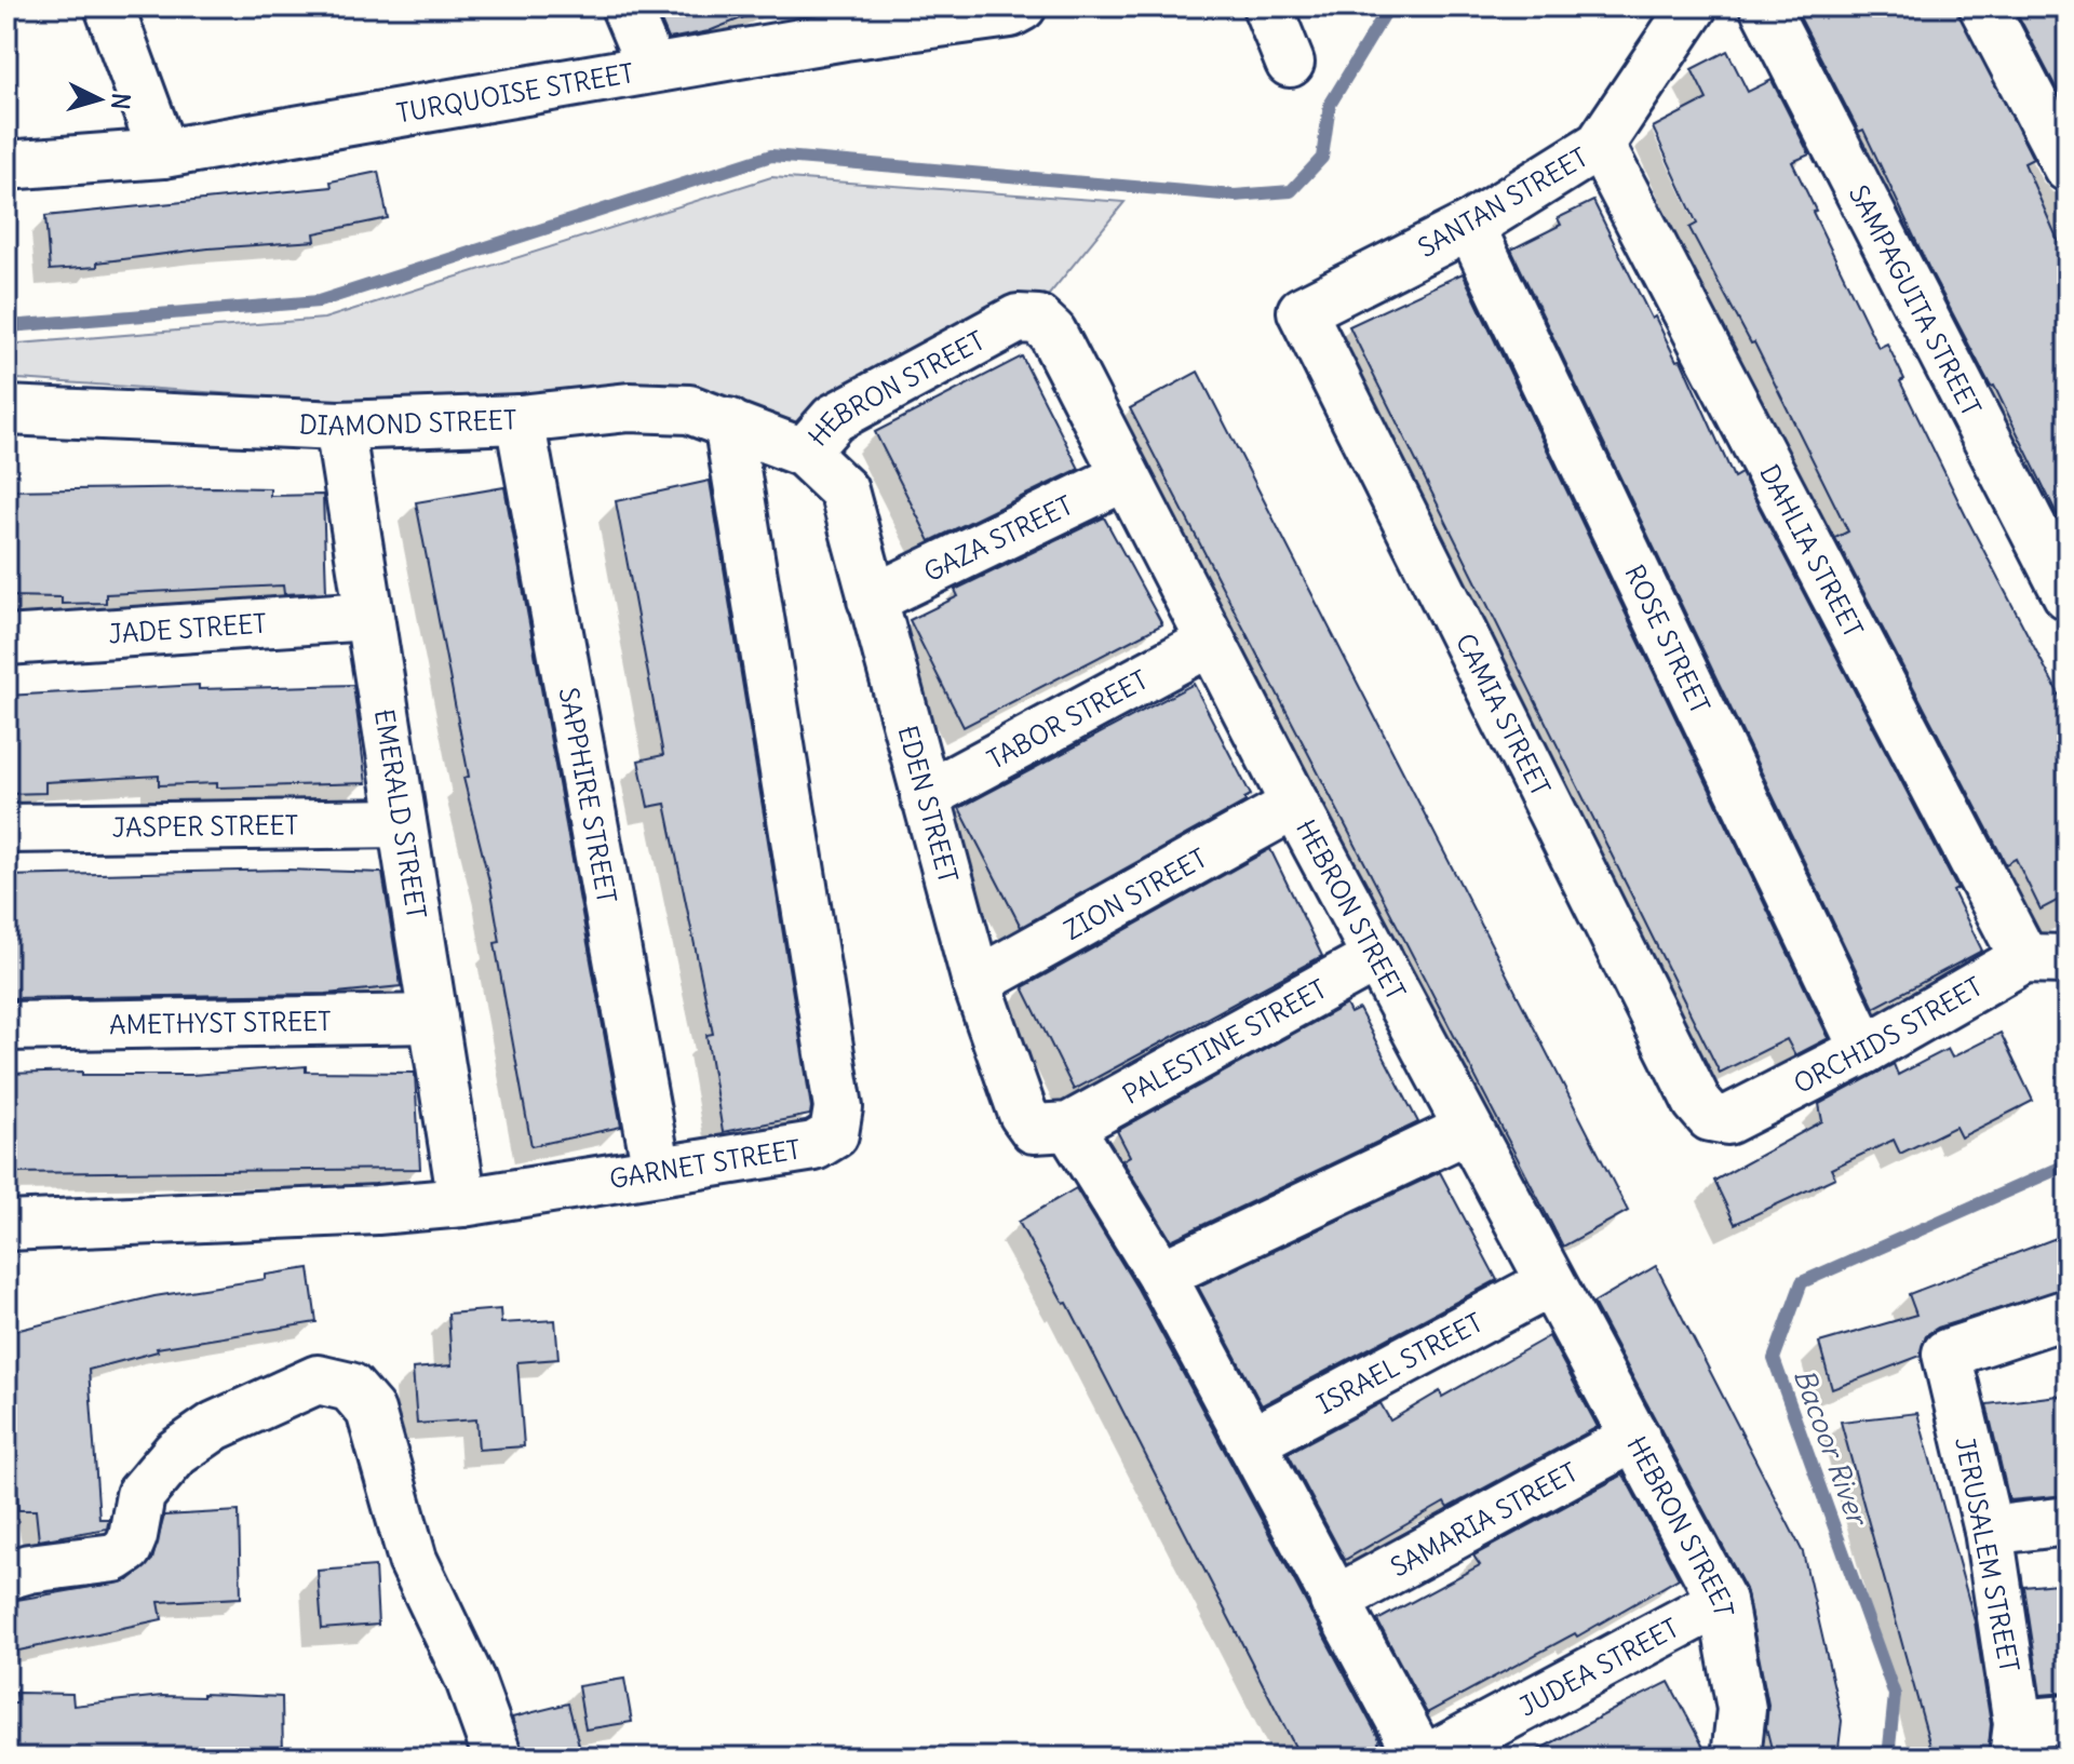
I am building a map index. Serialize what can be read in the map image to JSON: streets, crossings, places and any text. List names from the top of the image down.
{
  "streets": {
    "street": [
      "TURQUOISE STREET",
      "SANTAN STREET",
      "SAMPAGUITA STREET",
      "HEBRON STREET",
      "DIAMOND STREET",
      "GAZA STREET",
      "DAHLIA STREET",
      "JADE STREET",
      "ROSE STREET",
      "CAMIA STREET",
      "TABOR STREET",
      "SAPPHIRE STREET",
      "EDEN STREET",
      "EMERALD STREET",
      "JASPER STREET",
      "ZION STREET",
      "AMETHYST STREET",
      "ORCHIDS STREET",
      "PALESTINE STREET",
      "GARNET STREET",
      "ISRAEL STREET",
      "SAMARIA STREET",
      "JERUSALEM STREET",
      "JUDEA STREET"
    ]
  },
  "crossings": [
    ["SANTAN STREET", "DAHLIA STREET"],
    ["SANTAN STREET", "ROSE STREET"],
    ["SANTAN STREET", "CAMIA STREET"],
    ["HEBRON STREET", "DIAMOND STREET"],
    ["HEBRON STREET", "GAZA STREET"],
    ["HEBRON STREET", "TABOR STREET"],
    ["HEBRON STREET", "EDEN STREET"],
    ["HEBRON STREET", "ZION STREET"],
    ["HEBRON STREET", "PALESTINE STREET"],
    ["HEBRON STREET", "ISRAEL STREET"],
    ["HEBRON STREET", "SAMARIA STREET"],
    ["HEBRON STREET", "JUDEA STREET"],
    ["DIAMOND STREET", "SAPPHIRE STREET"],
    ["DIAMOND STREET", "EDEN STREET"],
    ["DIAMOND STREET", "EMERALD STREET"],
    ["DIAMOND STREET", "GARNET STREET"],
    ["GAZA STREET", "EDEN STREET"],
    ["DAHLIA STREET", "ORCHIDS STREET"],
    ["JADE STREET", "EMERALD STREET"],
    ["ROSE STREET", "ORCHIDS STREET"],
    ["CAMIA STREET", "ORCHIDS STREET"],
    ["TABOR STREET", "EDEN STREET"],
    ["SAPPHIRE STREET", "GARNET STREET"],
    ["EDEN STREET", "ZION STREET"],
    ["EDEN STREET", "PALESTINE STREET"],
    ["EMERALD STREET", "JASPER STREET"],
    ["EMERALD STREET", "AMETHYST STREET"],
    ["EMERALD STREET", "GARNET STREET"]
  ],
  "water": ["Bacoor River"],
  "north": "right"
}
